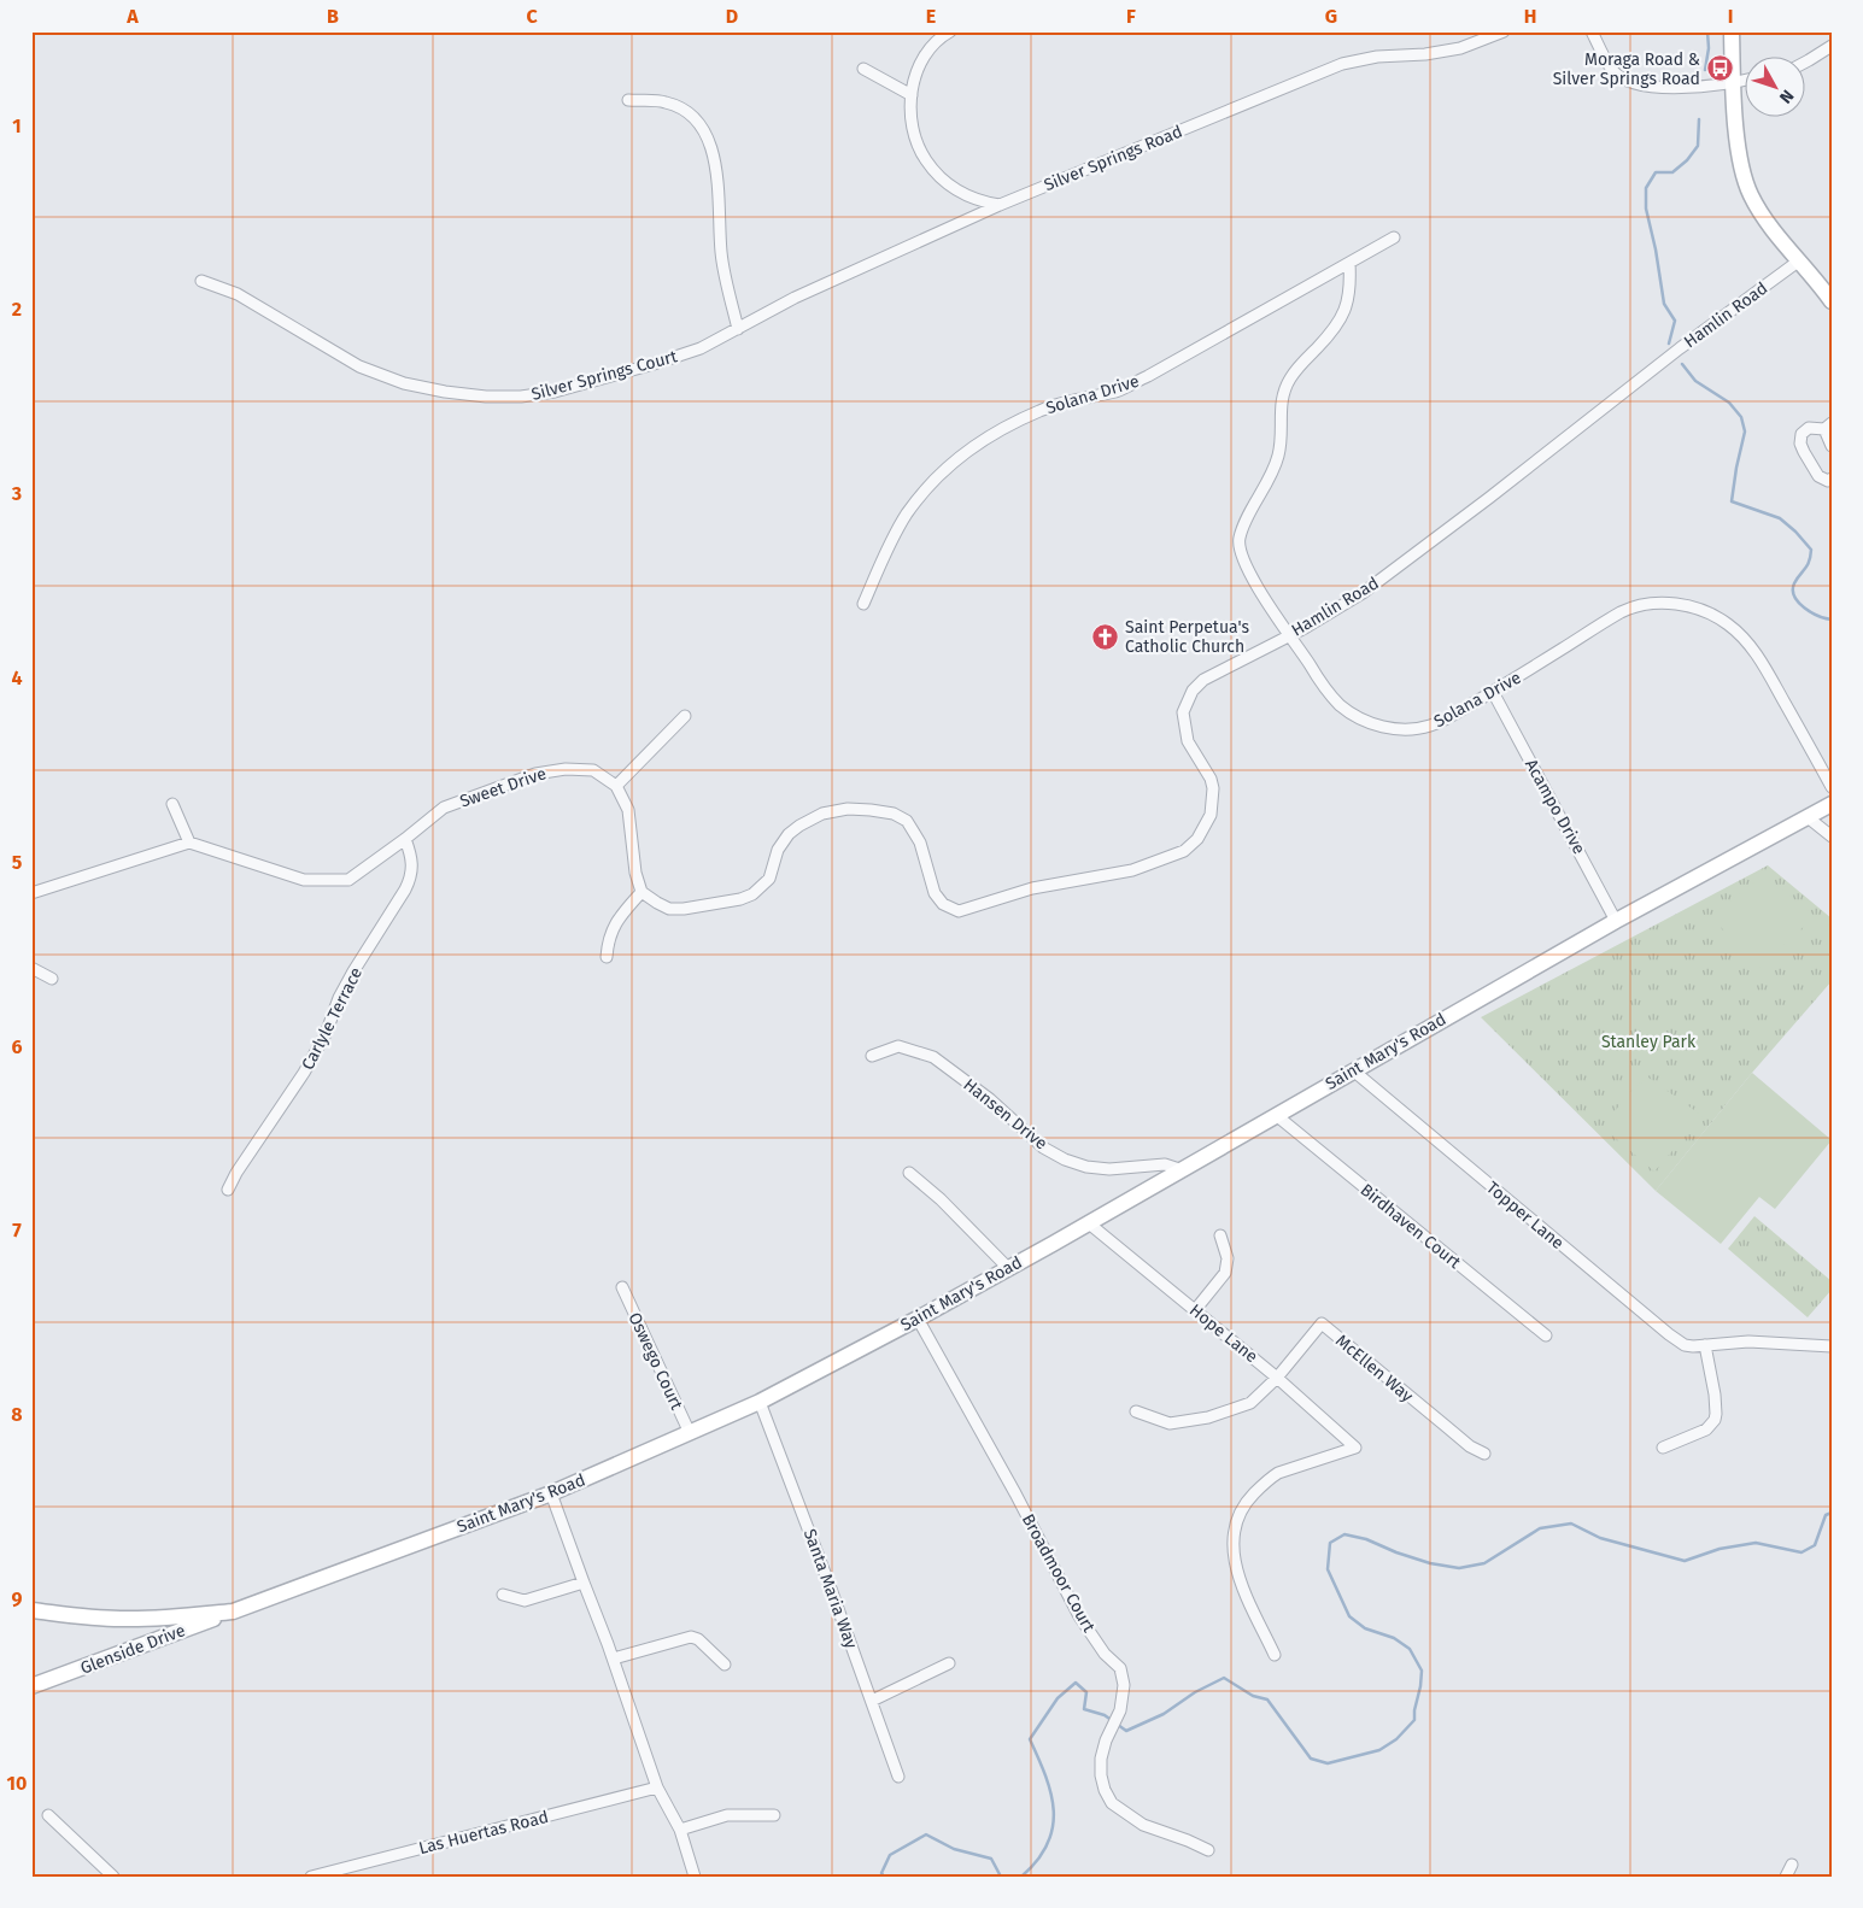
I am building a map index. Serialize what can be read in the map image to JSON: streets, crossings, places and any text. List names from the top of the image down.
{
  "streets": {
    "street": [
      "Silver Springs Road",
      "Hamlin Road",
      "Silver Springs Court",
      "Solana Drive",
      "Sweet Drive",
      "Acampo Drive",
      "Carlyle Terrace",
      "Saint Mary's Road",
      "Hansen Drive",
      "Topper Lane",
      "Birdhaven Court",
      "Hope Lane",
      "Oswego Court",
      "McEllen Way",
      "Broadmoor Court",
      "Santa Maria Way",
      "Glenside Drive",
      "Las Huertas Road"
    ]
  },
  "crossings": [
    ["Silver Springs Road", "Silver Springs Court"],
    ["Hamlin Road", "Solana Drive"],
    ["Solana Drive", "Acampo Drive"],
    ["Sweet Drive", "Carlyle Terrace"],
    ["Acampo Drive", "Saint Mary's Road"],
    ["Saint Mary's Road", "Hansen Drive"],
    ["Saint Mary's Road", "Topper Lane"],
    ["Saint Mary's Road", "Birdhaven Court"],
    ["Saint Mary's Road", "Hope Lane"],
    ["Saint Mary's Road", "Oswego Court"],
    ["Saint Mary's Road", "Broadmoor Court"],
    ["Saint Mary's Road", "Santa Maria Way"],
    ["Saint Mary's Road", "Glenside Drive"],
    ["Hope Lane", "McEllen Way"]
  ],
  "parks": ["Stanley Park"],
  "places": {
    "bus stop": ["Moraga Road & Silver Springs Road"],
    "church": ["Saint Perpetua's Catholic Church"]
  },
  "north": "bottom right",
  "grid": {
    "columns": [
      "A",
      "B",
      "C",
      "D",
      "E",
      "F",
      "G",
      "H",
      "I"
    ],
    "rows": [
      "1",
      "2",
      "3",
      "4",
      "5",
      "6",
      "7",
      "8",
      "9",
      "10"
    ]
  }
}
